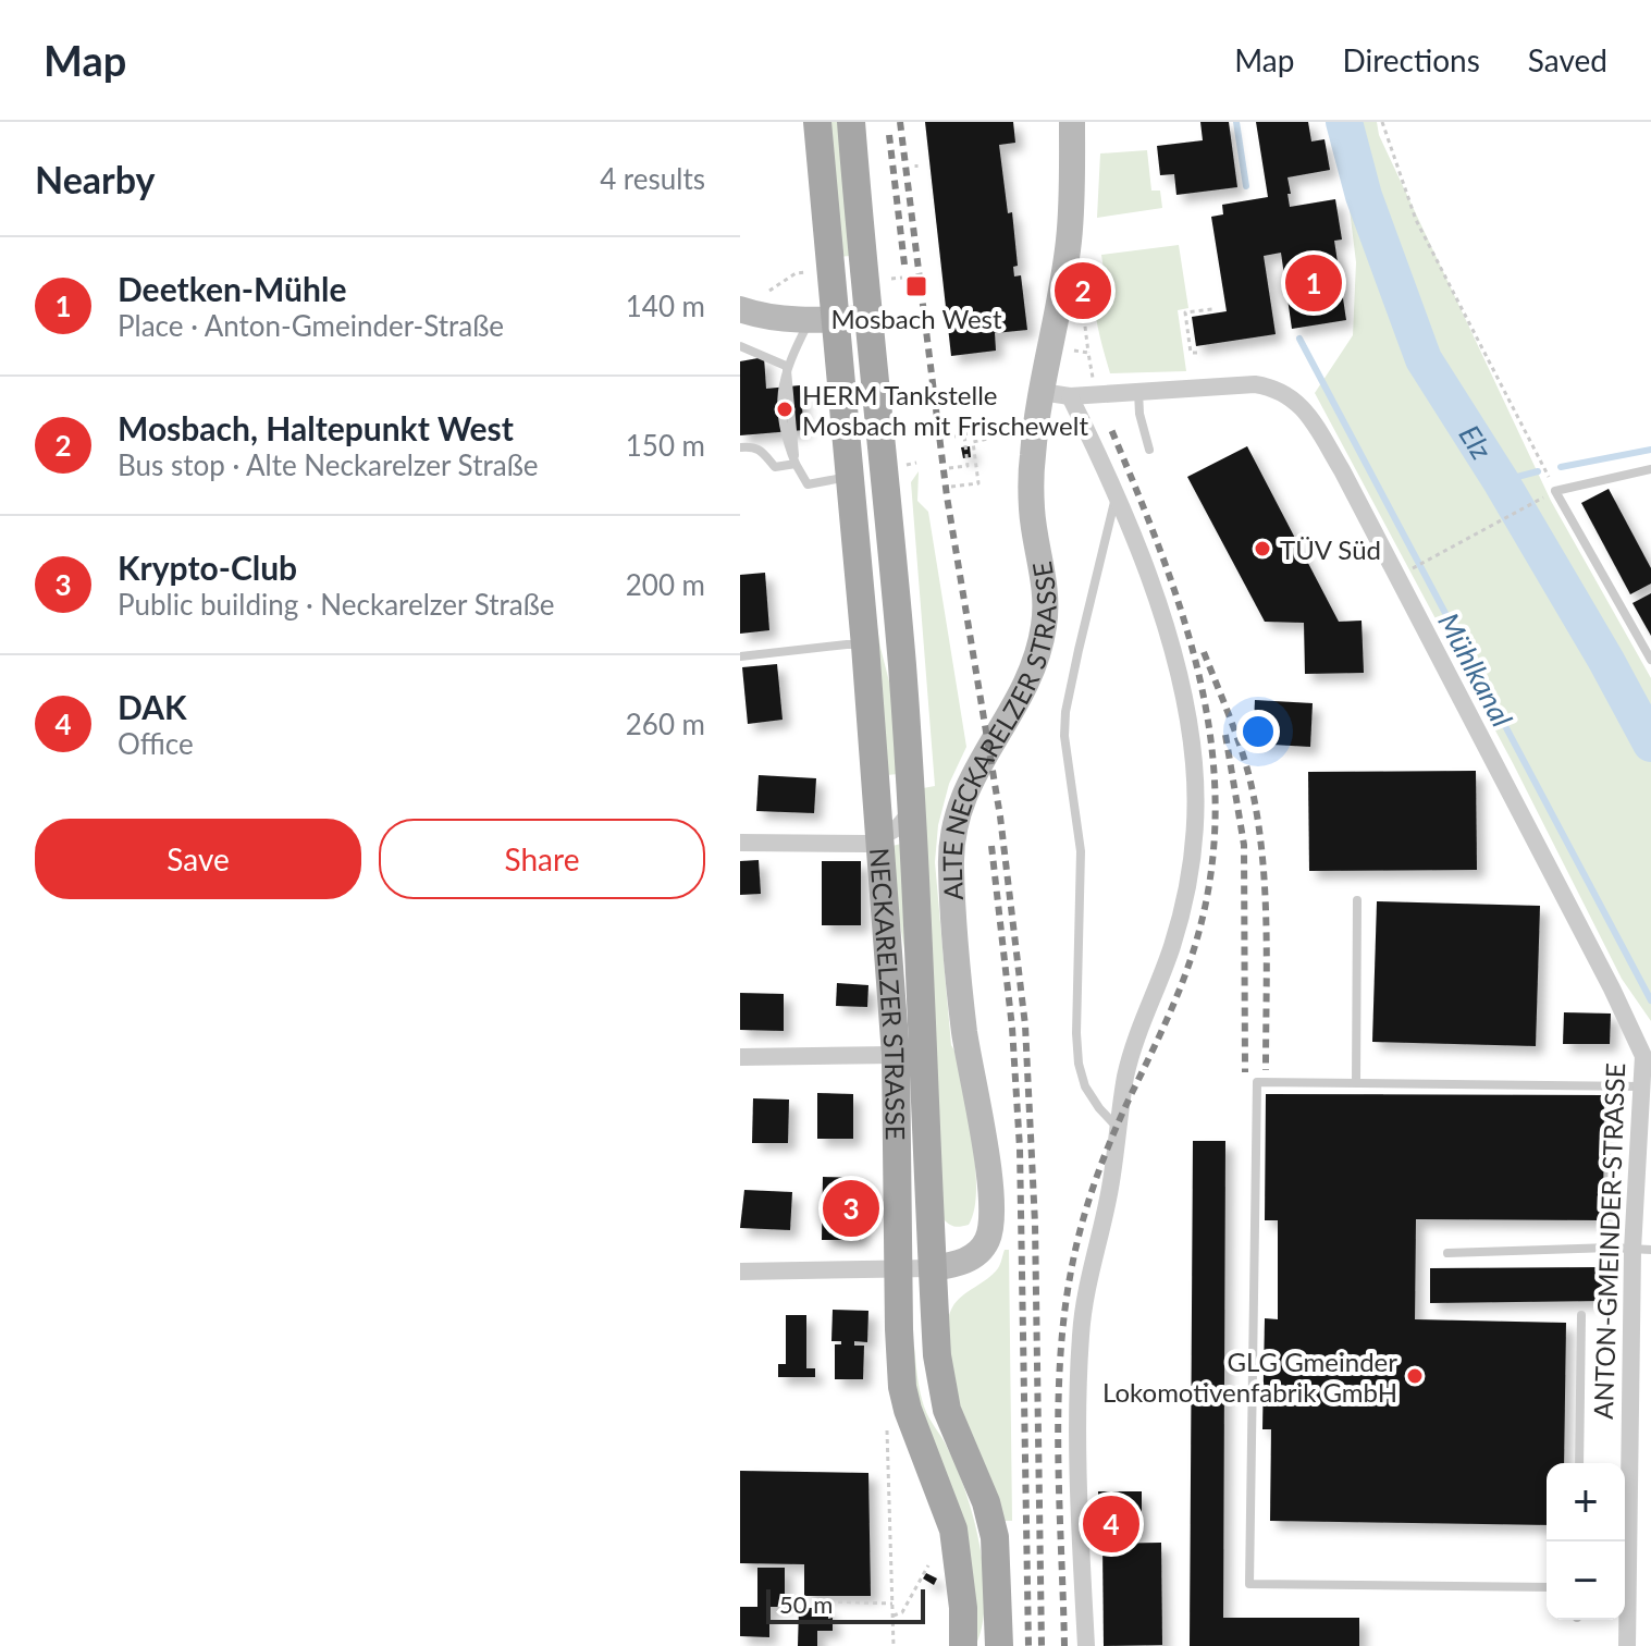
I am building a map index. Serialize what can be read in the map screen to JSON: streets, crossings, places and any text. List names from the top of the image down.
{
  "streets": {
    "main road": ["NECKARELZER STRASSE"],
    "street": ["ALTE NECKARELZER STRASSE", "ANTON-GMEINDER-STRASSE"]
  },
  "crossings": [
    ["ALTE NECKARELZER STRASSE", "NECKARELZER STRASSE"],
    ["ALTE NECKARELZER STRASSE", "ANTON-GMEINDER-STRASSE"]
  ],
  "water": ["Elz", "Mühlkanal"],
  "places": {
    "transit": ["Mosbach West"],
    "other": ["HERM Tankstelle Mosbach mit Frischewelt", "TÜV Süd", "GLG Gmeinder Lokomotivenfabrik GmbH"]
  },
  "scale_bar": "50 m",
  "page": {
    "header": "Map",
    "nav": ["Map", "Directions", "Saved"],
    "heading": ["Nearby", "4 results"],
    "list": [
      {
        "mark": "1",
        "name": "Deetken-Mühle",
        "note": "Place · Anton-Gmeinder-Straße",
        "value": "140 m"
      },
      {
        "mark": "2",
        "name": "Mosbach, Haltepunkt West",
        "note": "Bus stop · Alte Neckarelzer Straße",
        "value": "150 m"
      },
      {
        "mark": "3",
        "name": "Krypto-Club",
        "note": "Public building · Neckarelzer Straße",
        "value": "200 m"
      },
      {
        "mark": "4",
        "name": "DAK",
        "note": "Office",
        "value": "260 m"
      }
    ],
    "pins": [
      "1",
      "2",
      "3",
      "4"
    ],
    "buttons": ["Save", "Share"],
    "map_buttons": ["+", "−"],
    "scale": "50 m"
  }
}
